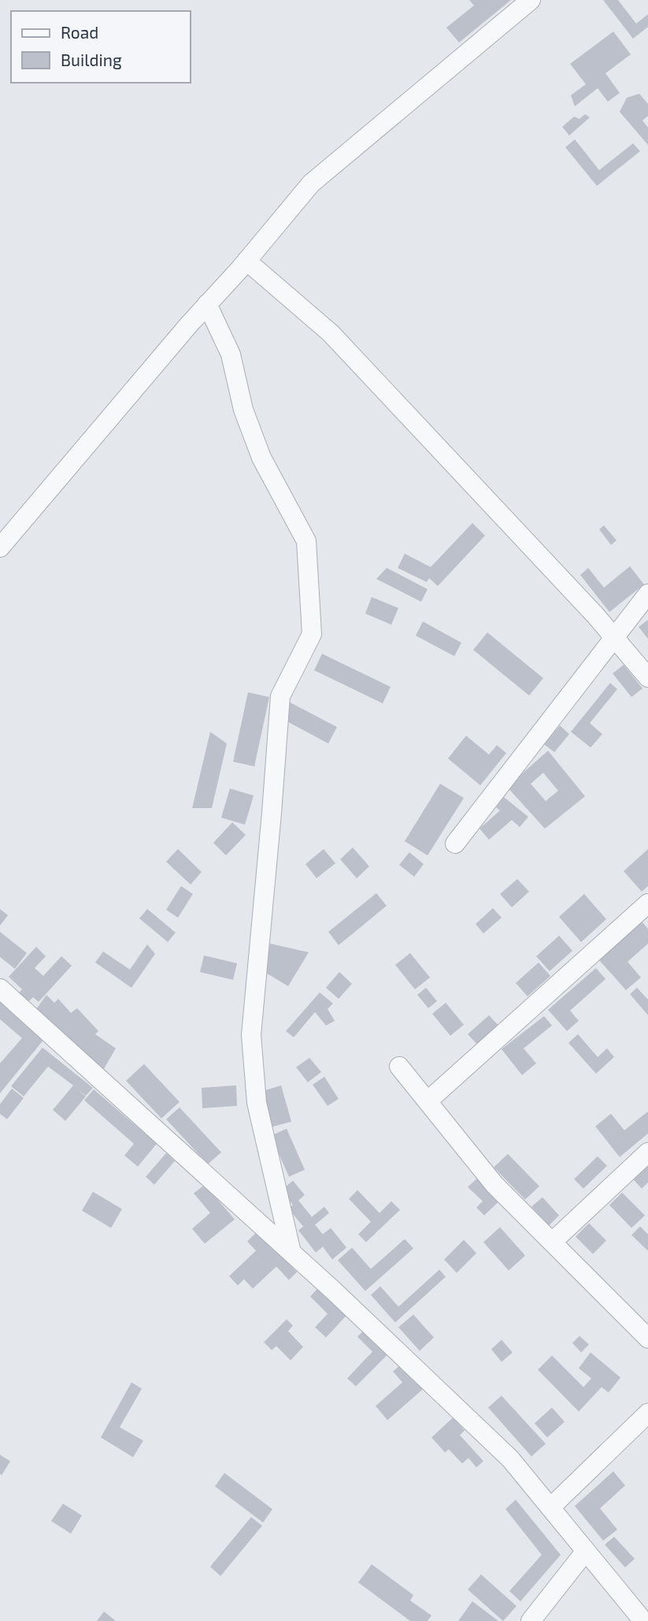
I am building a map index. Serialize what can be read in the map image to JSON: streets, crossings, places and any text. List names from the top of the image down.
{
  "legend": ["Road", "Building"]
}
